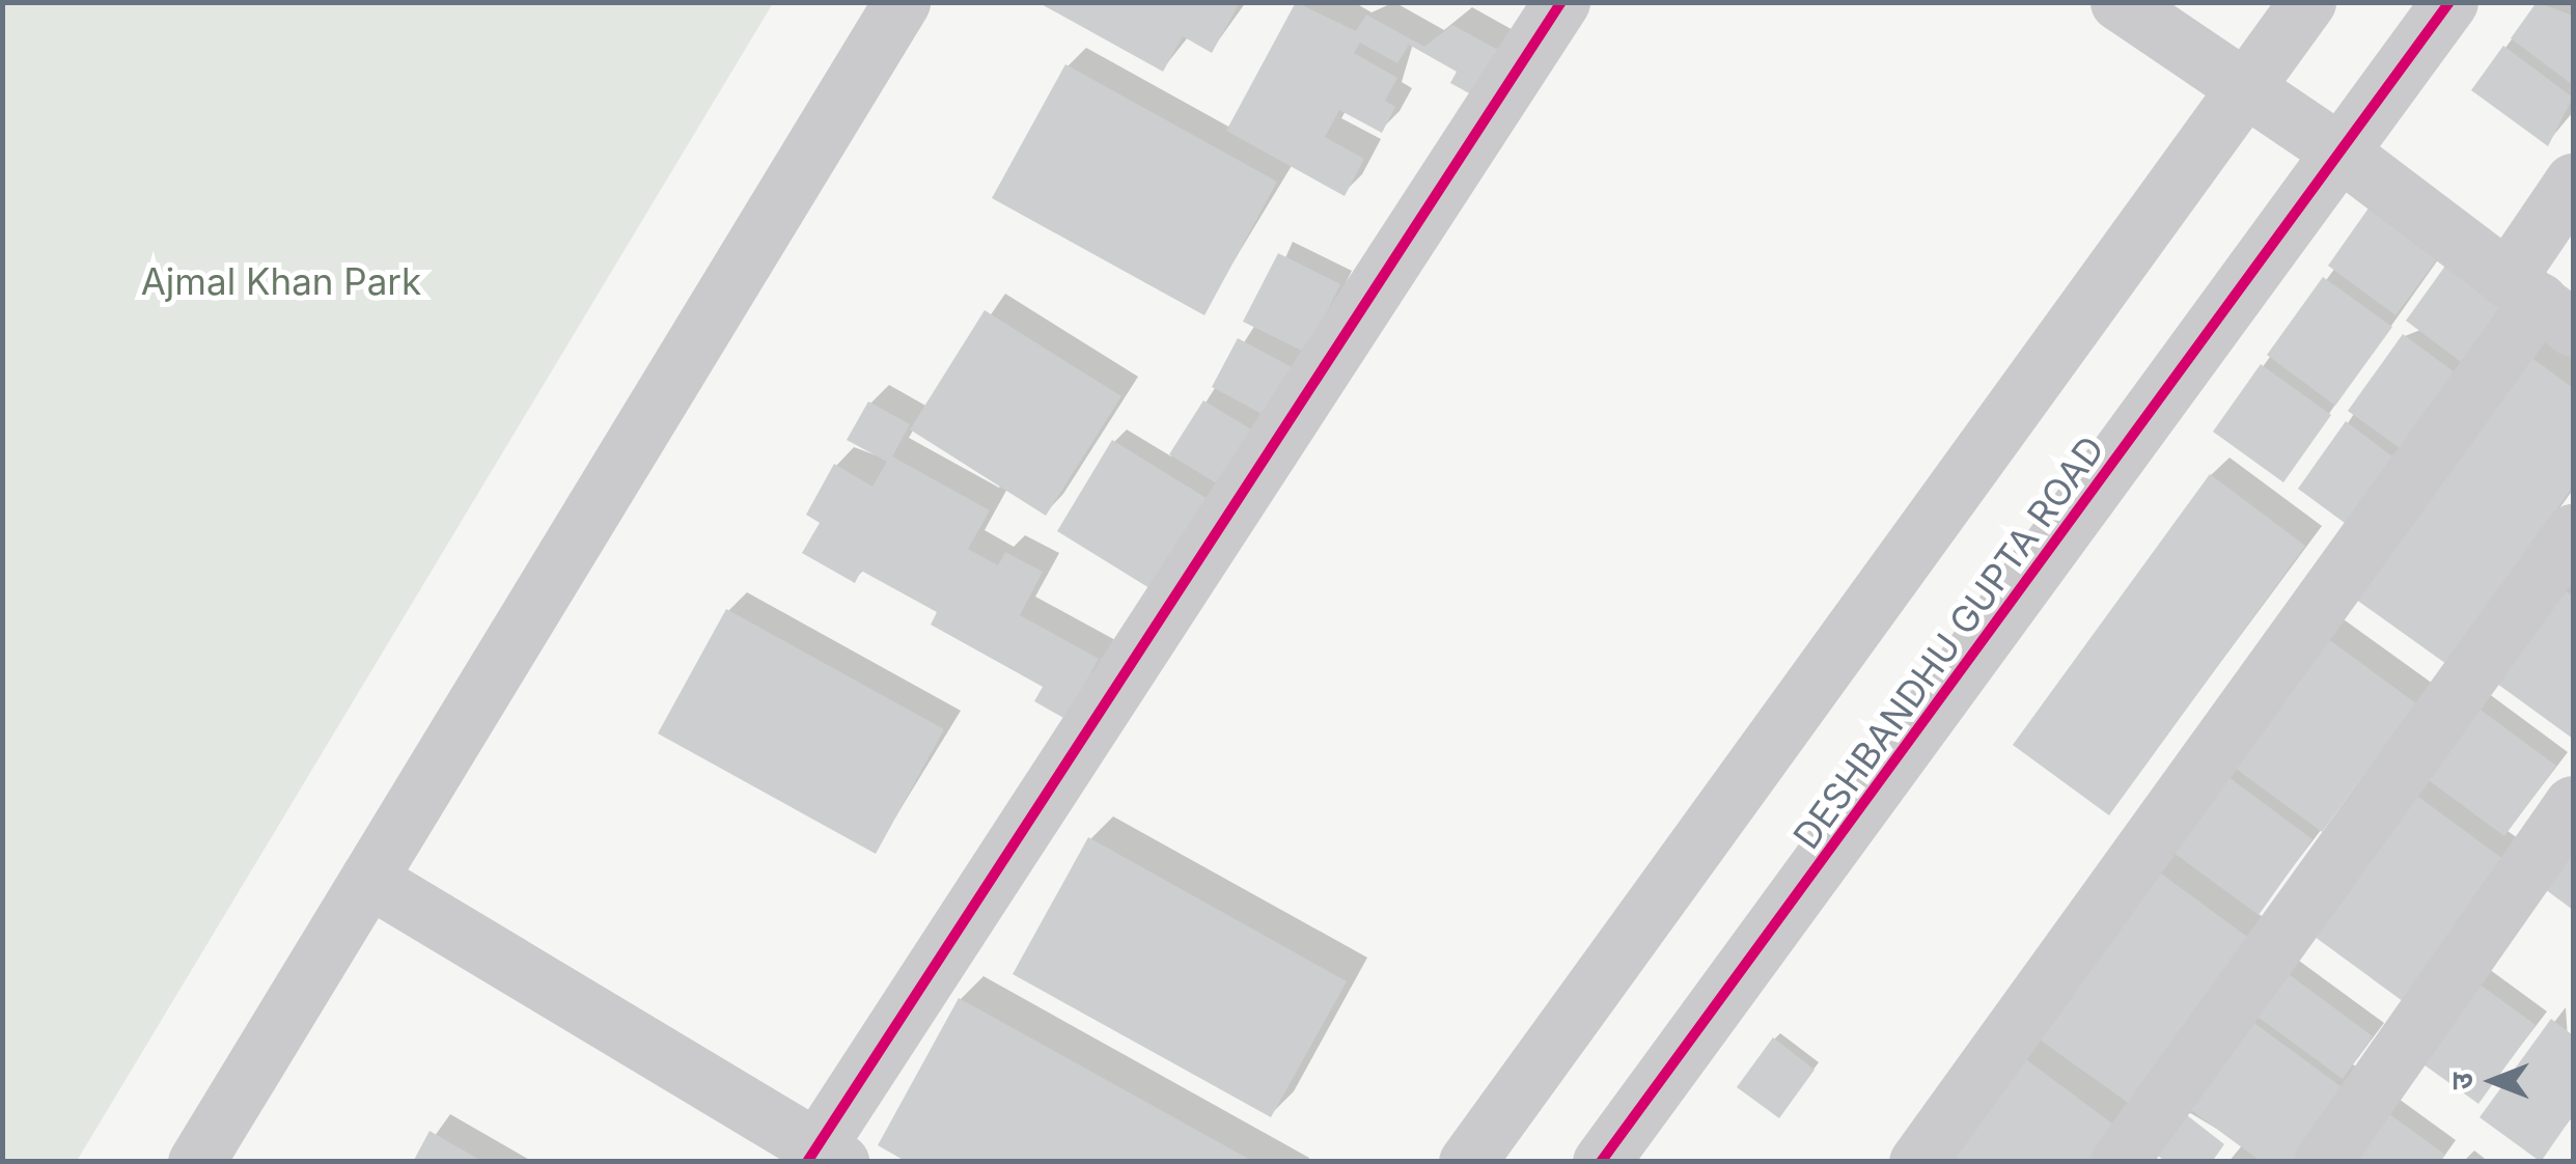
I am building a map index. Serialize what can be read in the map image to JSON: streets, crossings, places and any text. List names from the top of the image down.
{
  "streets": {
    "street": ["DESHBANDHU GUPTA ROAD"]
  },
  "parks": ["Ajmal Khan Park"],
  "north": "left"
}
